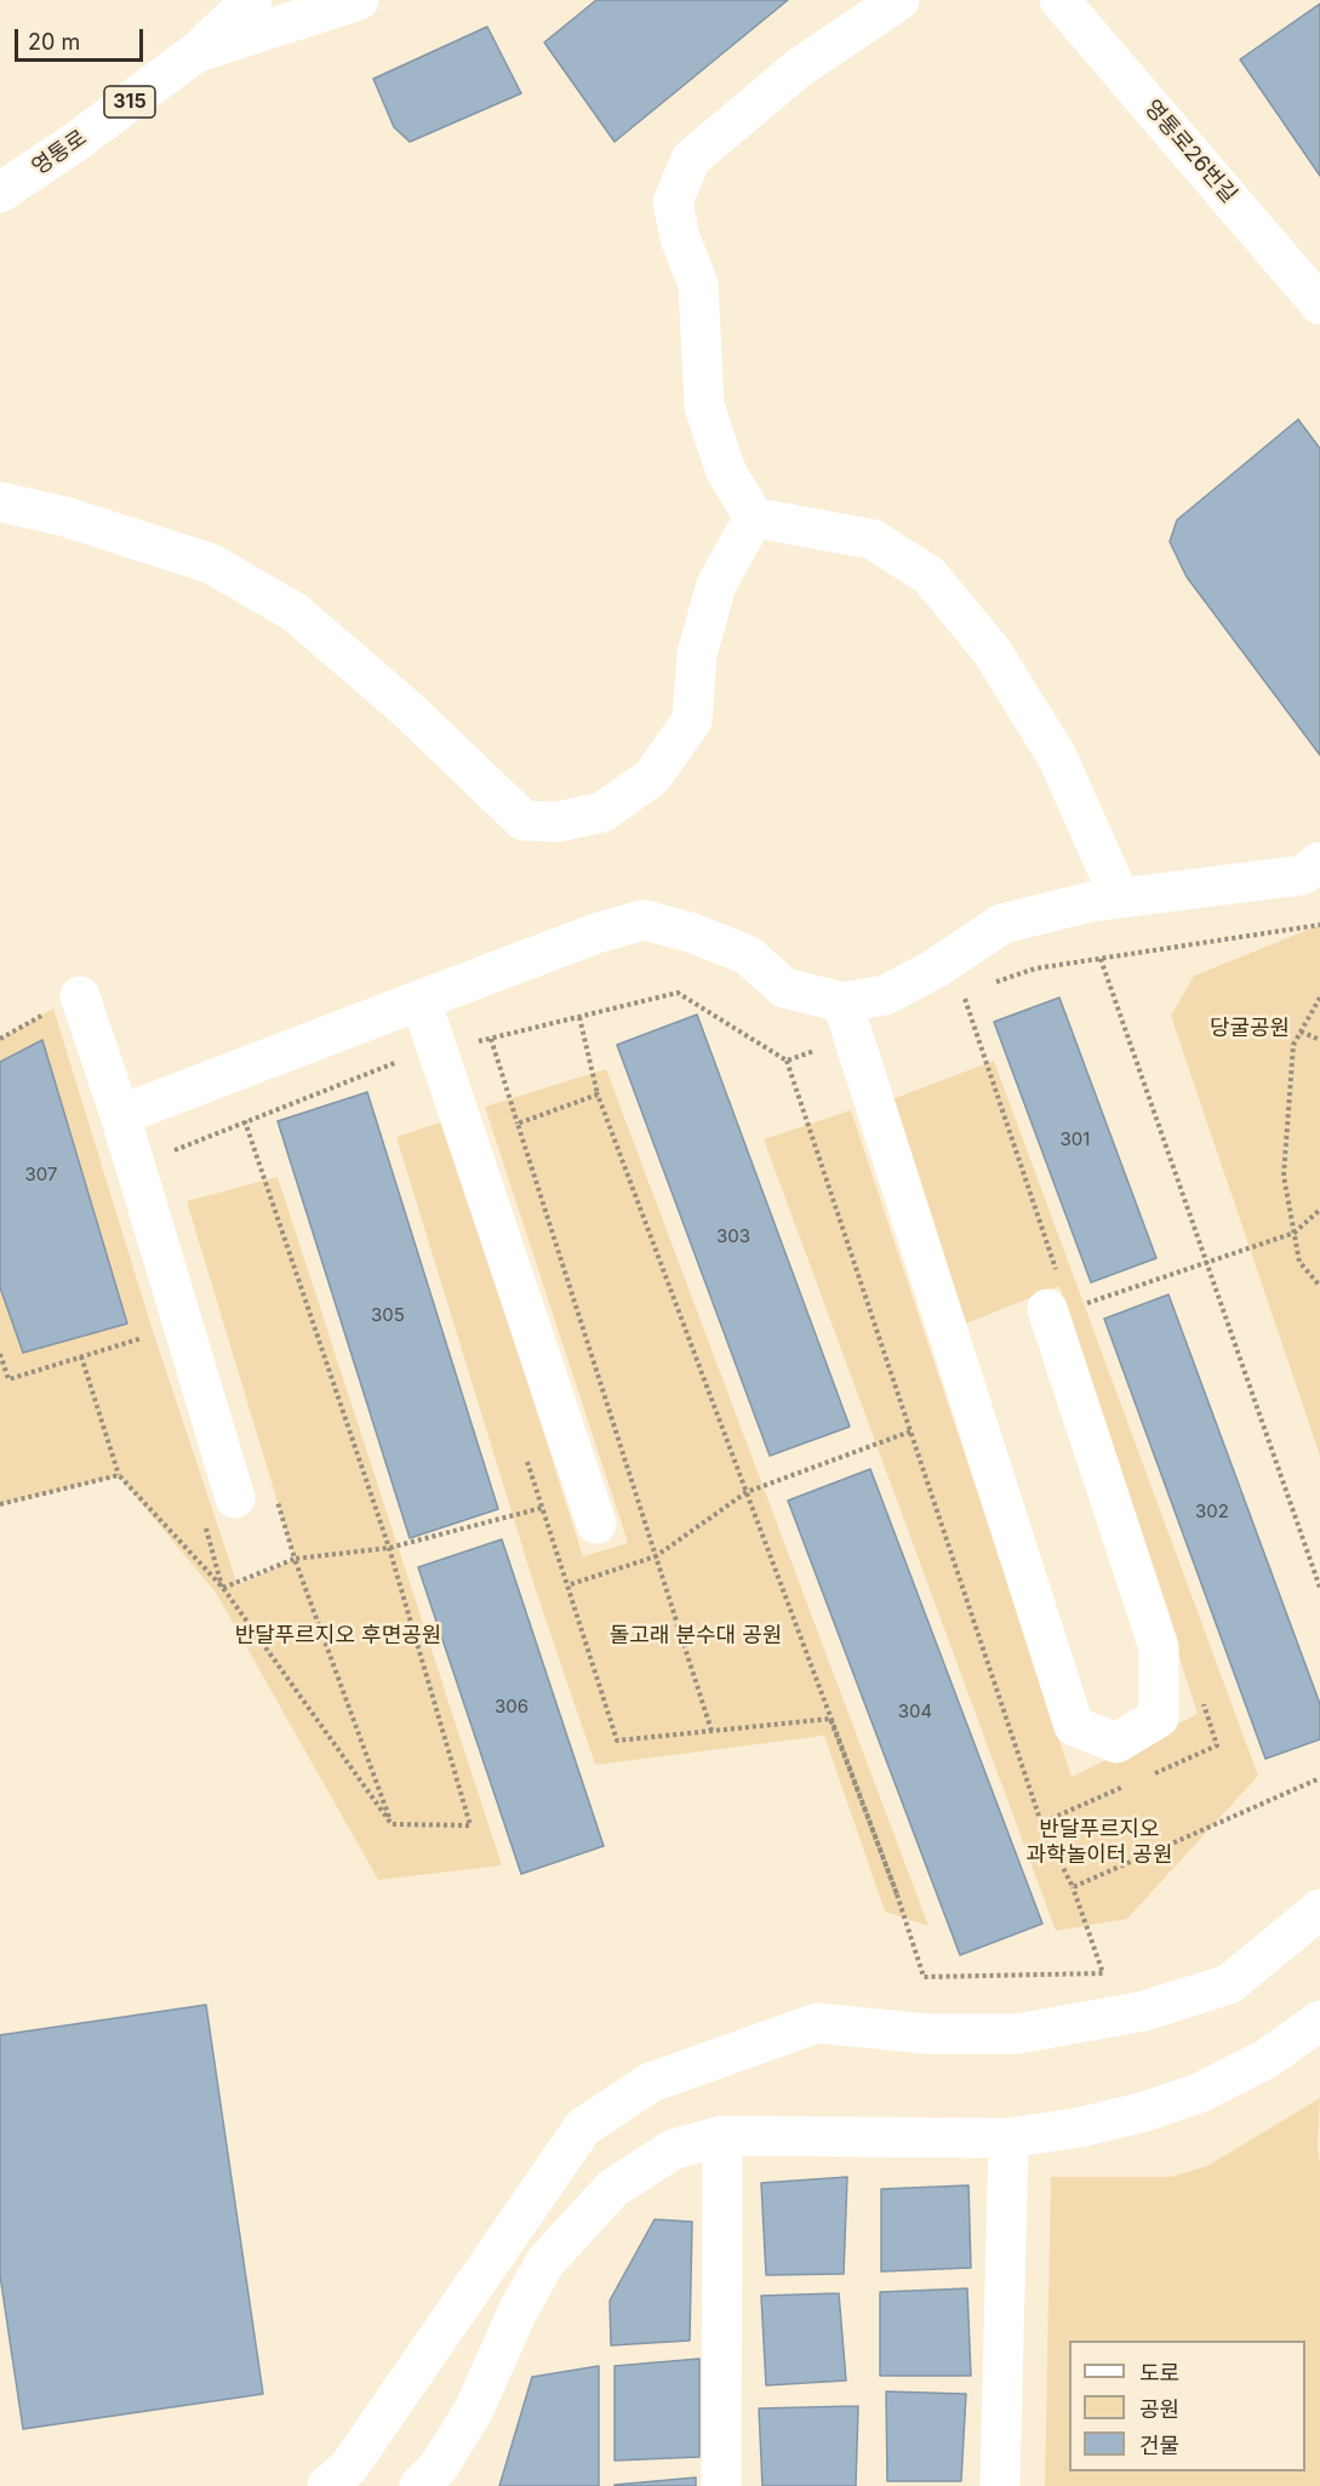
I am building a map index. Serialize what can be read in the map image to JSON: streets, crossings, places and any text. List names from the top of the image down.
{
  "streets": {
    "street": ["315", "영통로26번길", "영통로"]
  },
  "crossings": [
    ["315", "영통로"]
  ],
  "parks": [
    "당굴공원",
    "반달푸르지오 후면공원",
    "돌고래 분수대 공원",
    "반달푸르지오 과학놀이터 공원"
  ],
  "house_numbers": [
    "301",
    "307",
    "303",
    "305",
    "302",
    "306",
    "304"
  ],
  "legend": ["도로", "공원", "건물"],
  "scale_bar": "20 m"
}
